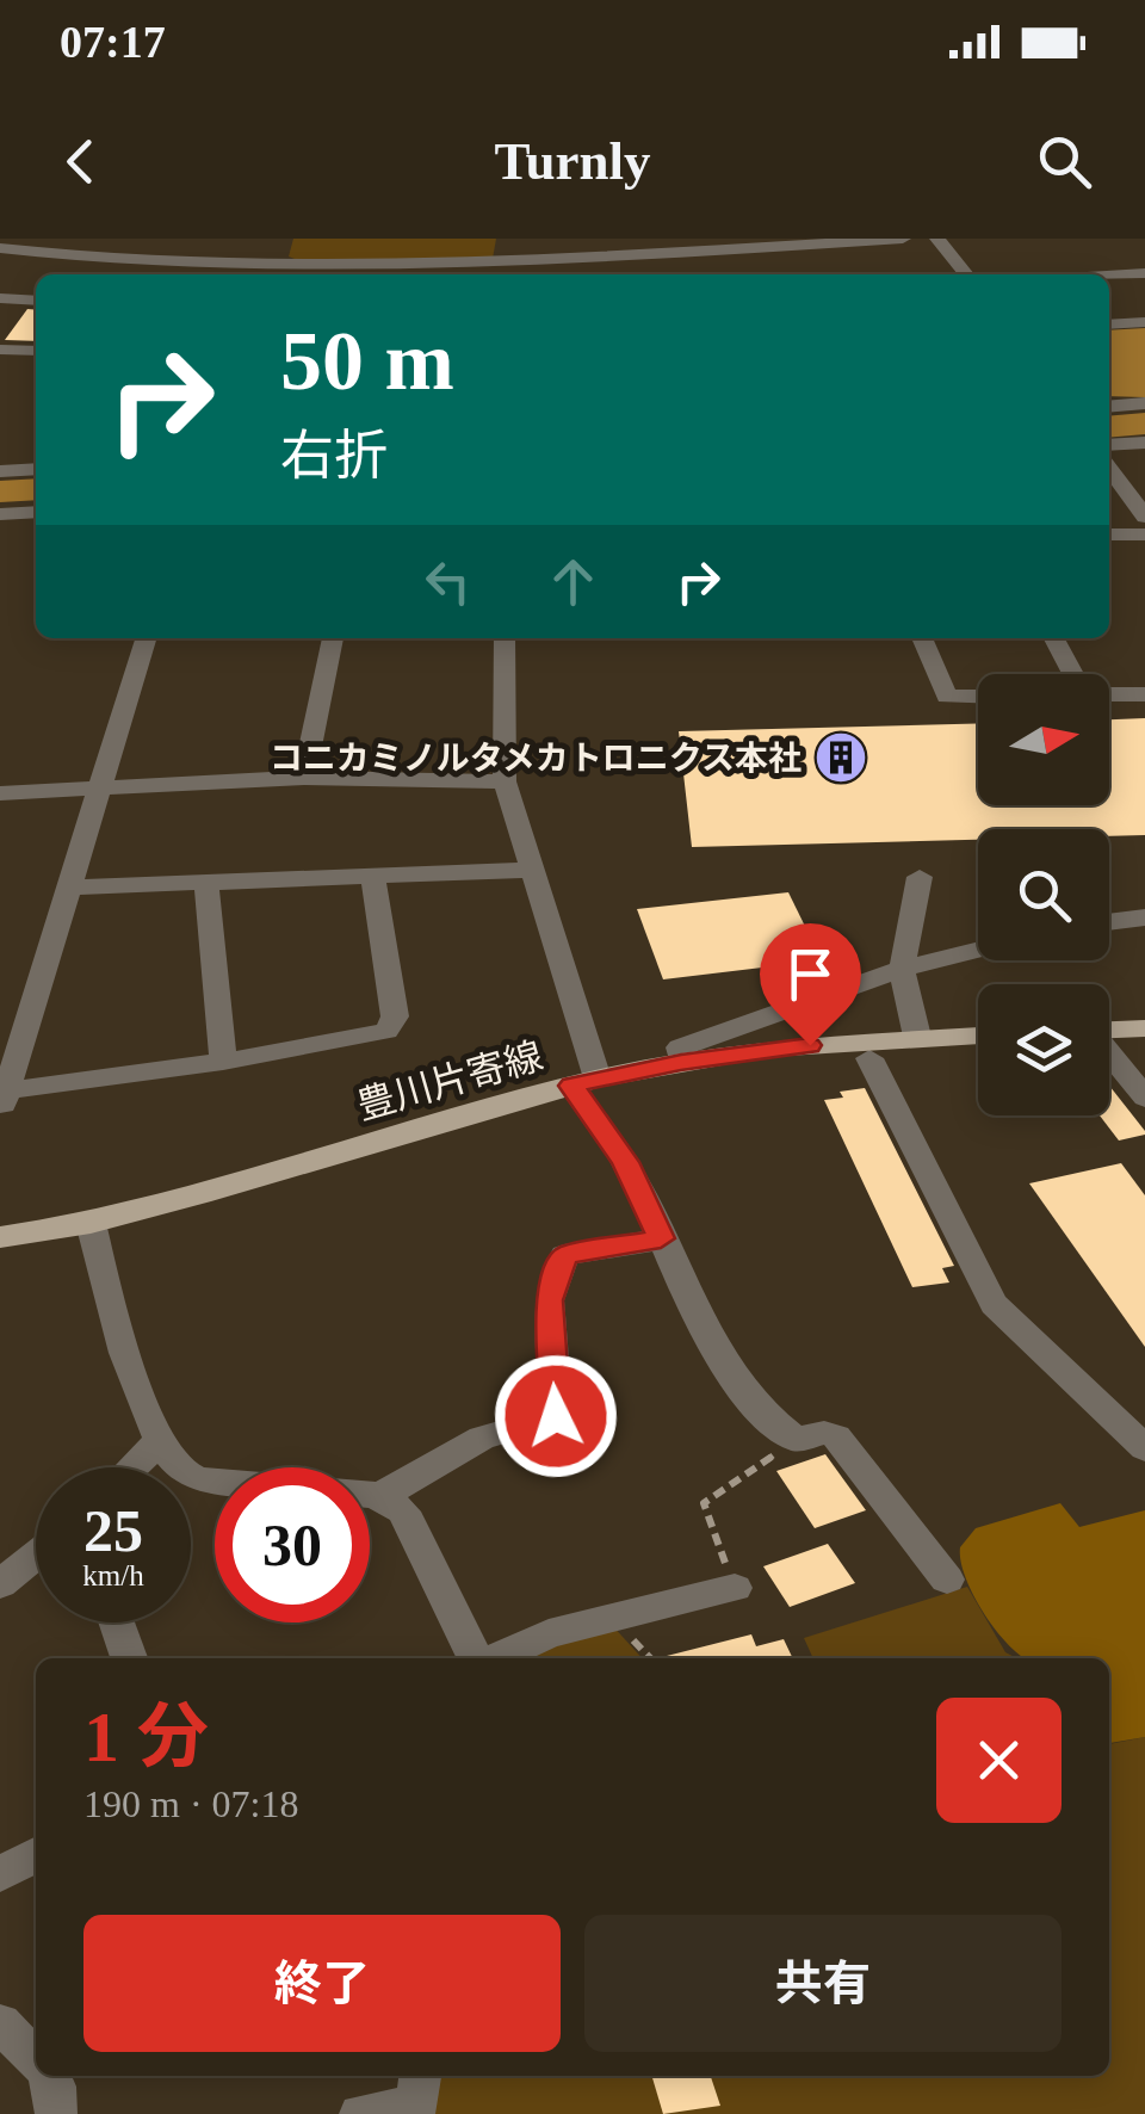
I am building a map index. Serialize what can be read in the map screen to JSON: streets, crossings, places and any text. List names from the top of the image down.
{
  "streets": {
    "main road": ["豊川片寄線"]
  },
  "places": {
    "building": ["コニカミノルタメカトロニクス本社"]
  },
  "north": "right",
  "page": {
    "status": "07:17",
    "header": "Turnly",
    "turn": ["50 m", "右折"],
    "speed": "25 km/h",
    "limit": "30",
    "heading": ["1 分", "190 m · 07:18"],
    "buttons": ["終了", "共有"]
  }
}
